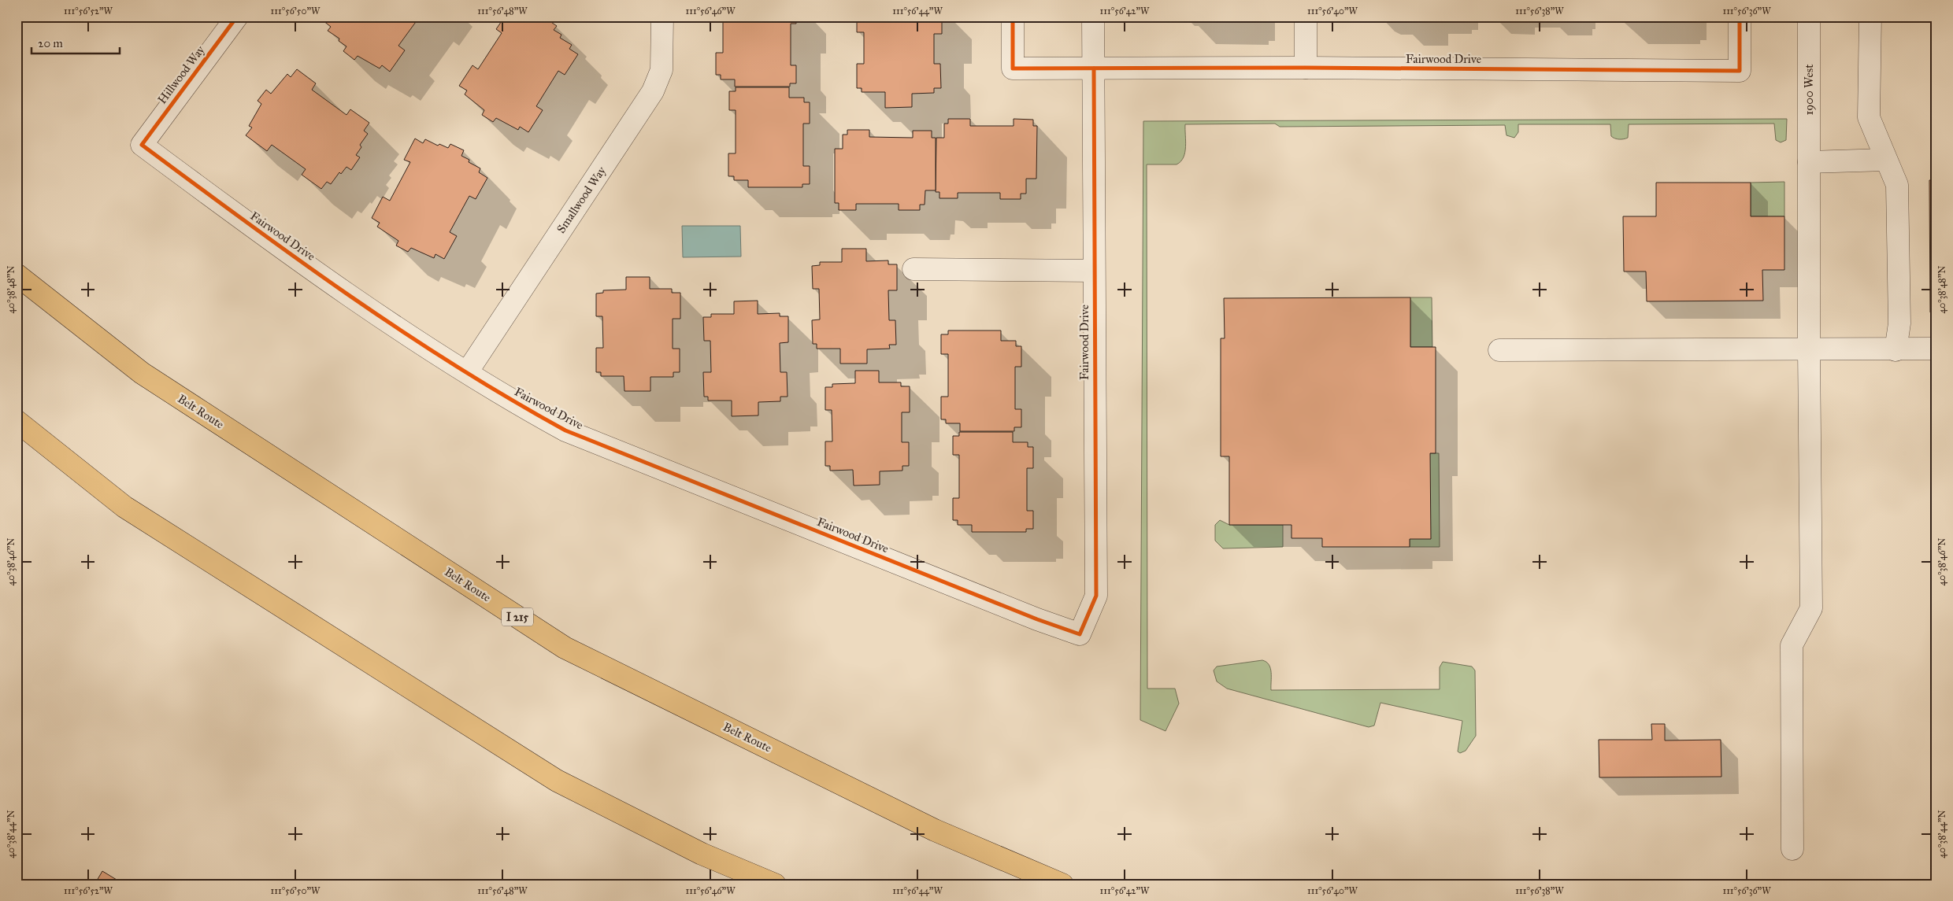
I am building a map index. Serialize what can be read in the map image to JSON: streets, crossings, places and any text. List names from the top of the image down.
{
  "streets": {
    "highway": ["Belt Route", "I 215"],
    "street": [
      "Fairwood Drive",
      "Hillwood Way",
      "1900 West",
      "Smallwood Way"
    ]
  },
  "crossings": [
    ["Fairwood Drive", "Hillwood Way"],
    ["Fairwood Drive", "Smallwood Way"]
  ],
  "scale_bar": "20 m",
  "coordinates": [
    "111°56'52\"W",
    "111°56'50\"W",
    "111°56'48\"W",
    "111°56'46\"W",
    "111°56'44\"W",
    "111°56'42\"W",
    "111°56'40\"W",
    "111°56'38\"W",
    "111°56'36\"W",
    "40°38'48\"N",
    "40°38'46\"N",
    "40°38'44\"N"
  ]
}
